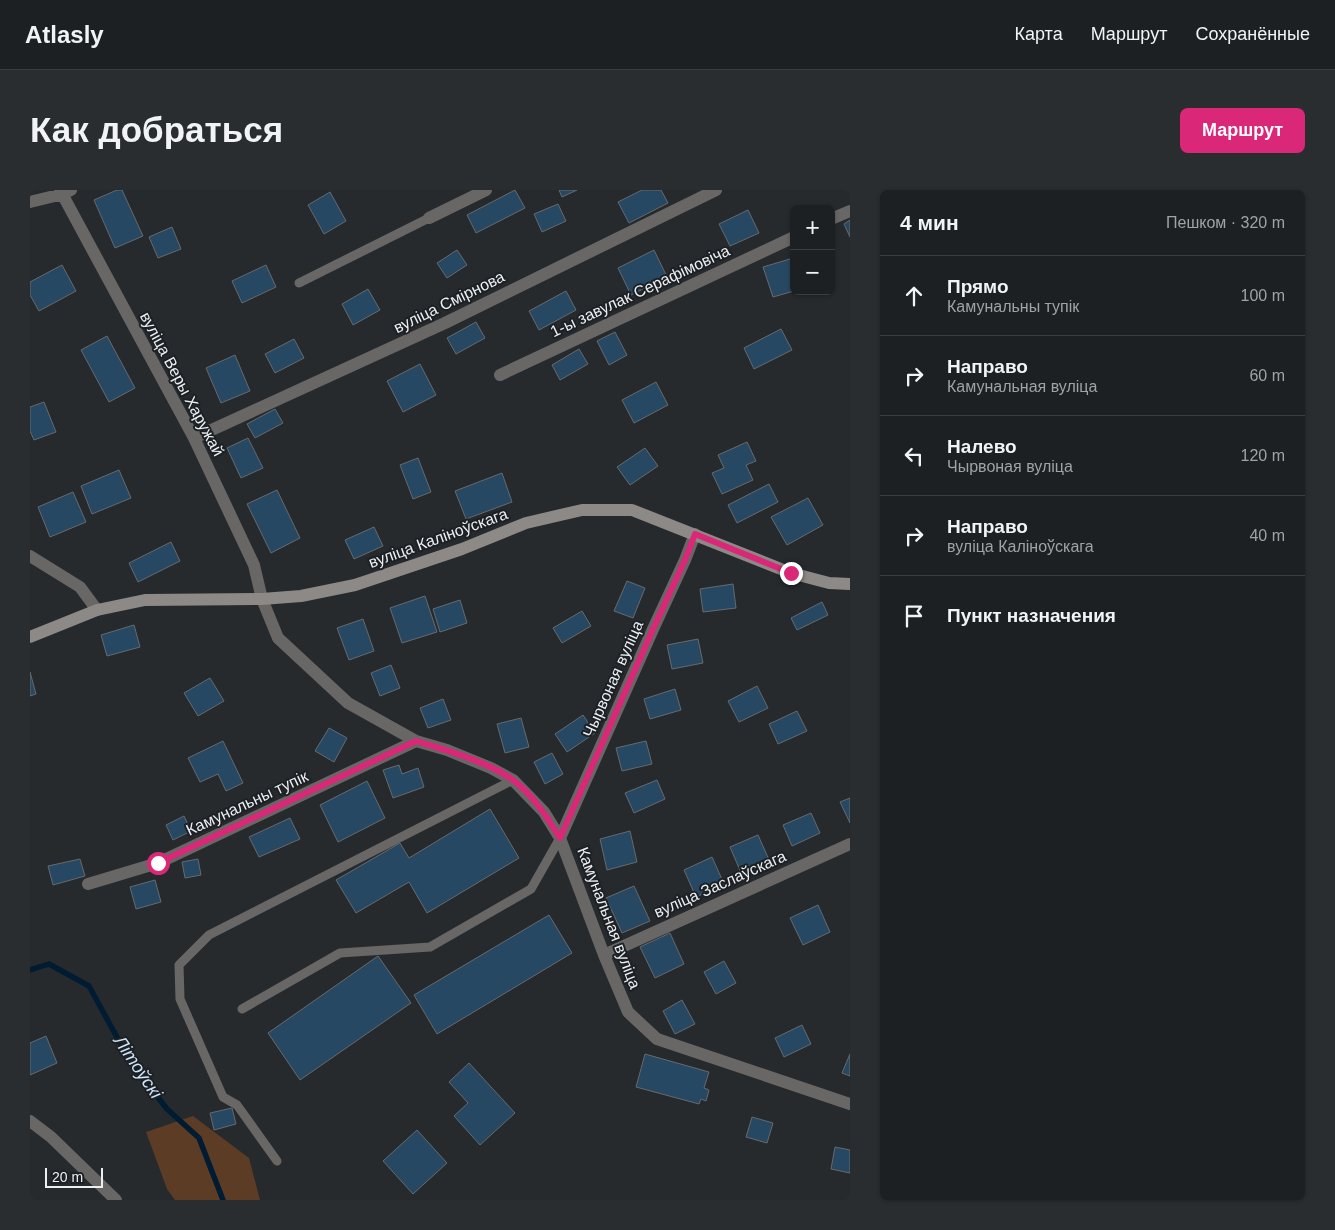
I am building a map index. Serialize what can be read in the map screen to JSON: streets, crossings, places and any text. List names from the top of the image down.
{
  "streets": {
    "main road": ["вуліца Каліноўскага"],
    "street": [
      "1-ы завулак Серафімовіча",
      "вуліца Смірнова",
      "вуліца Веры Харужай",
      "Чырвоная вуліца",
      "Камунальны тупік",
      "вуліца Заслаўскага",
      "Камунальная вуліца"
    ]
  },
  "crossings": [
    ["вуліца Смірнова", "вуліца Веры Харужай"],
    ["вуліца Веры Харужай", "вуліца Каліноўскага"],
    ["вуліца Веры Харужай", "Камунальная вуліца"],
    ["вуліца Каліноўскага", "Чырвоная вуліца"],
    ["вуліца Каліноўскага", "Камунальная вуліца"],
    ["Чырвоная вуліца", "Камунальная вуліца"],
    ["Камунальны тупік", "Камунальная вуліца"],
    ["вуліца Заслаўскага", "Камунальная вуліца"]
  ],
  "water": ["Літоўскі"],
  "scale_bar": "20 m",
  "page": {
    "header": "Atlasly",
    "nav": ["Карта", "Маршрут", "Сохранённые"],
    "buttons": "Маршрут",
    "title": "Как добраться",
    "heading": ["4 мин", "Пешком · 320 m"],
    "map_buttons": ["+", "−"],
    "list": [
      ["Прямо", "Камунальны тупік", "100 m"],
      ["Направо", "Камунальная вуліца", "60 m"],
      ["Налево", "Чырвоная вуліца", "120 m"],
      ["Направо", "вуліца Каліноўскага", "40 m"],
      "Пункт назначения"
    ],
    "scale": "20 m"
  }
}
